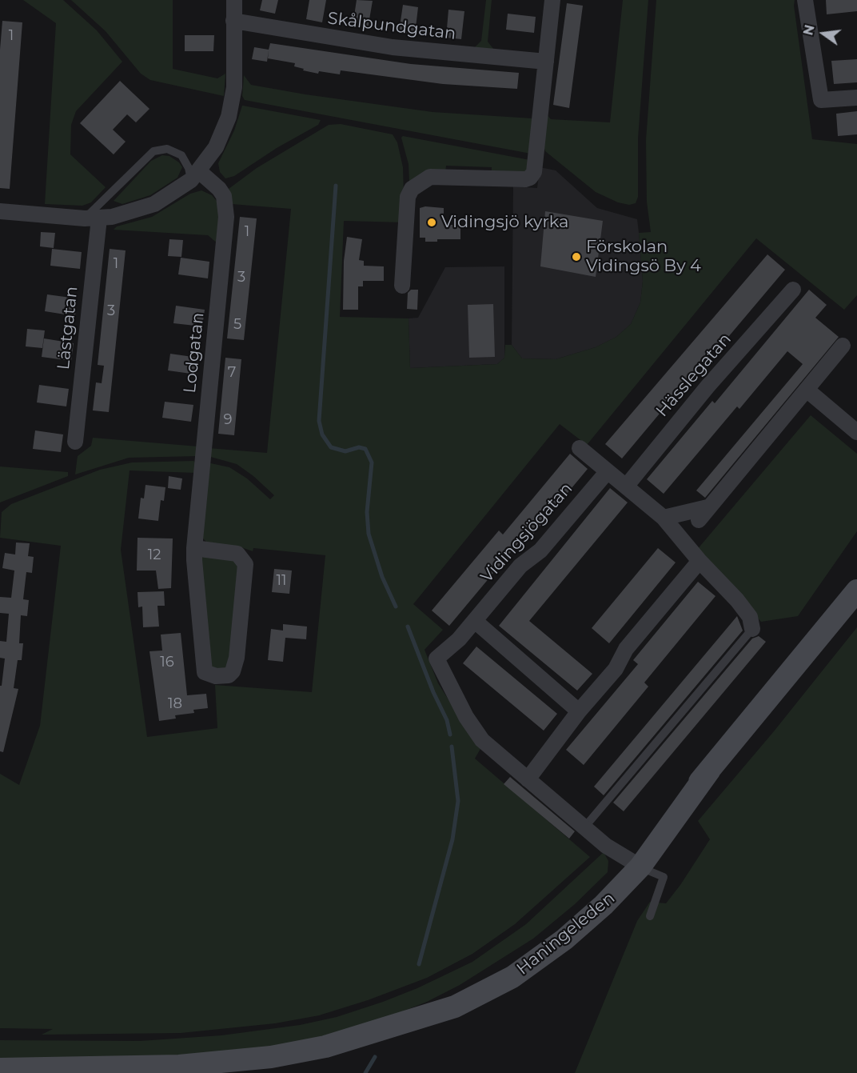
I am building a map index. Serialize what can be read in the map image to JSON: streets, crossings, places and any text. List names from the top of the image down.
{
  "streets": {
    "main road": ["Haningeleden"],
    "street": [
      "Skålpundgatan",
      "Lästgatan",
      "Lodgatan",
      "Hässlegatan",
      "Vidingsjögatan"
    ]
  },
  "crossings": [
    ["Vidingsjögatan", "Haningeleden"]
  ],
  "places": ["Vidingsjö kyrka", "Förskolan Vidingsö By 4"],
  "house_numbers": [
    "1",
    "1",
    "1",
    "3",
    "3",
    "5",
    "7",
    "9",
    "12",
    "11",
    "16",
    "18"
  ],
  "north": "left"
}
